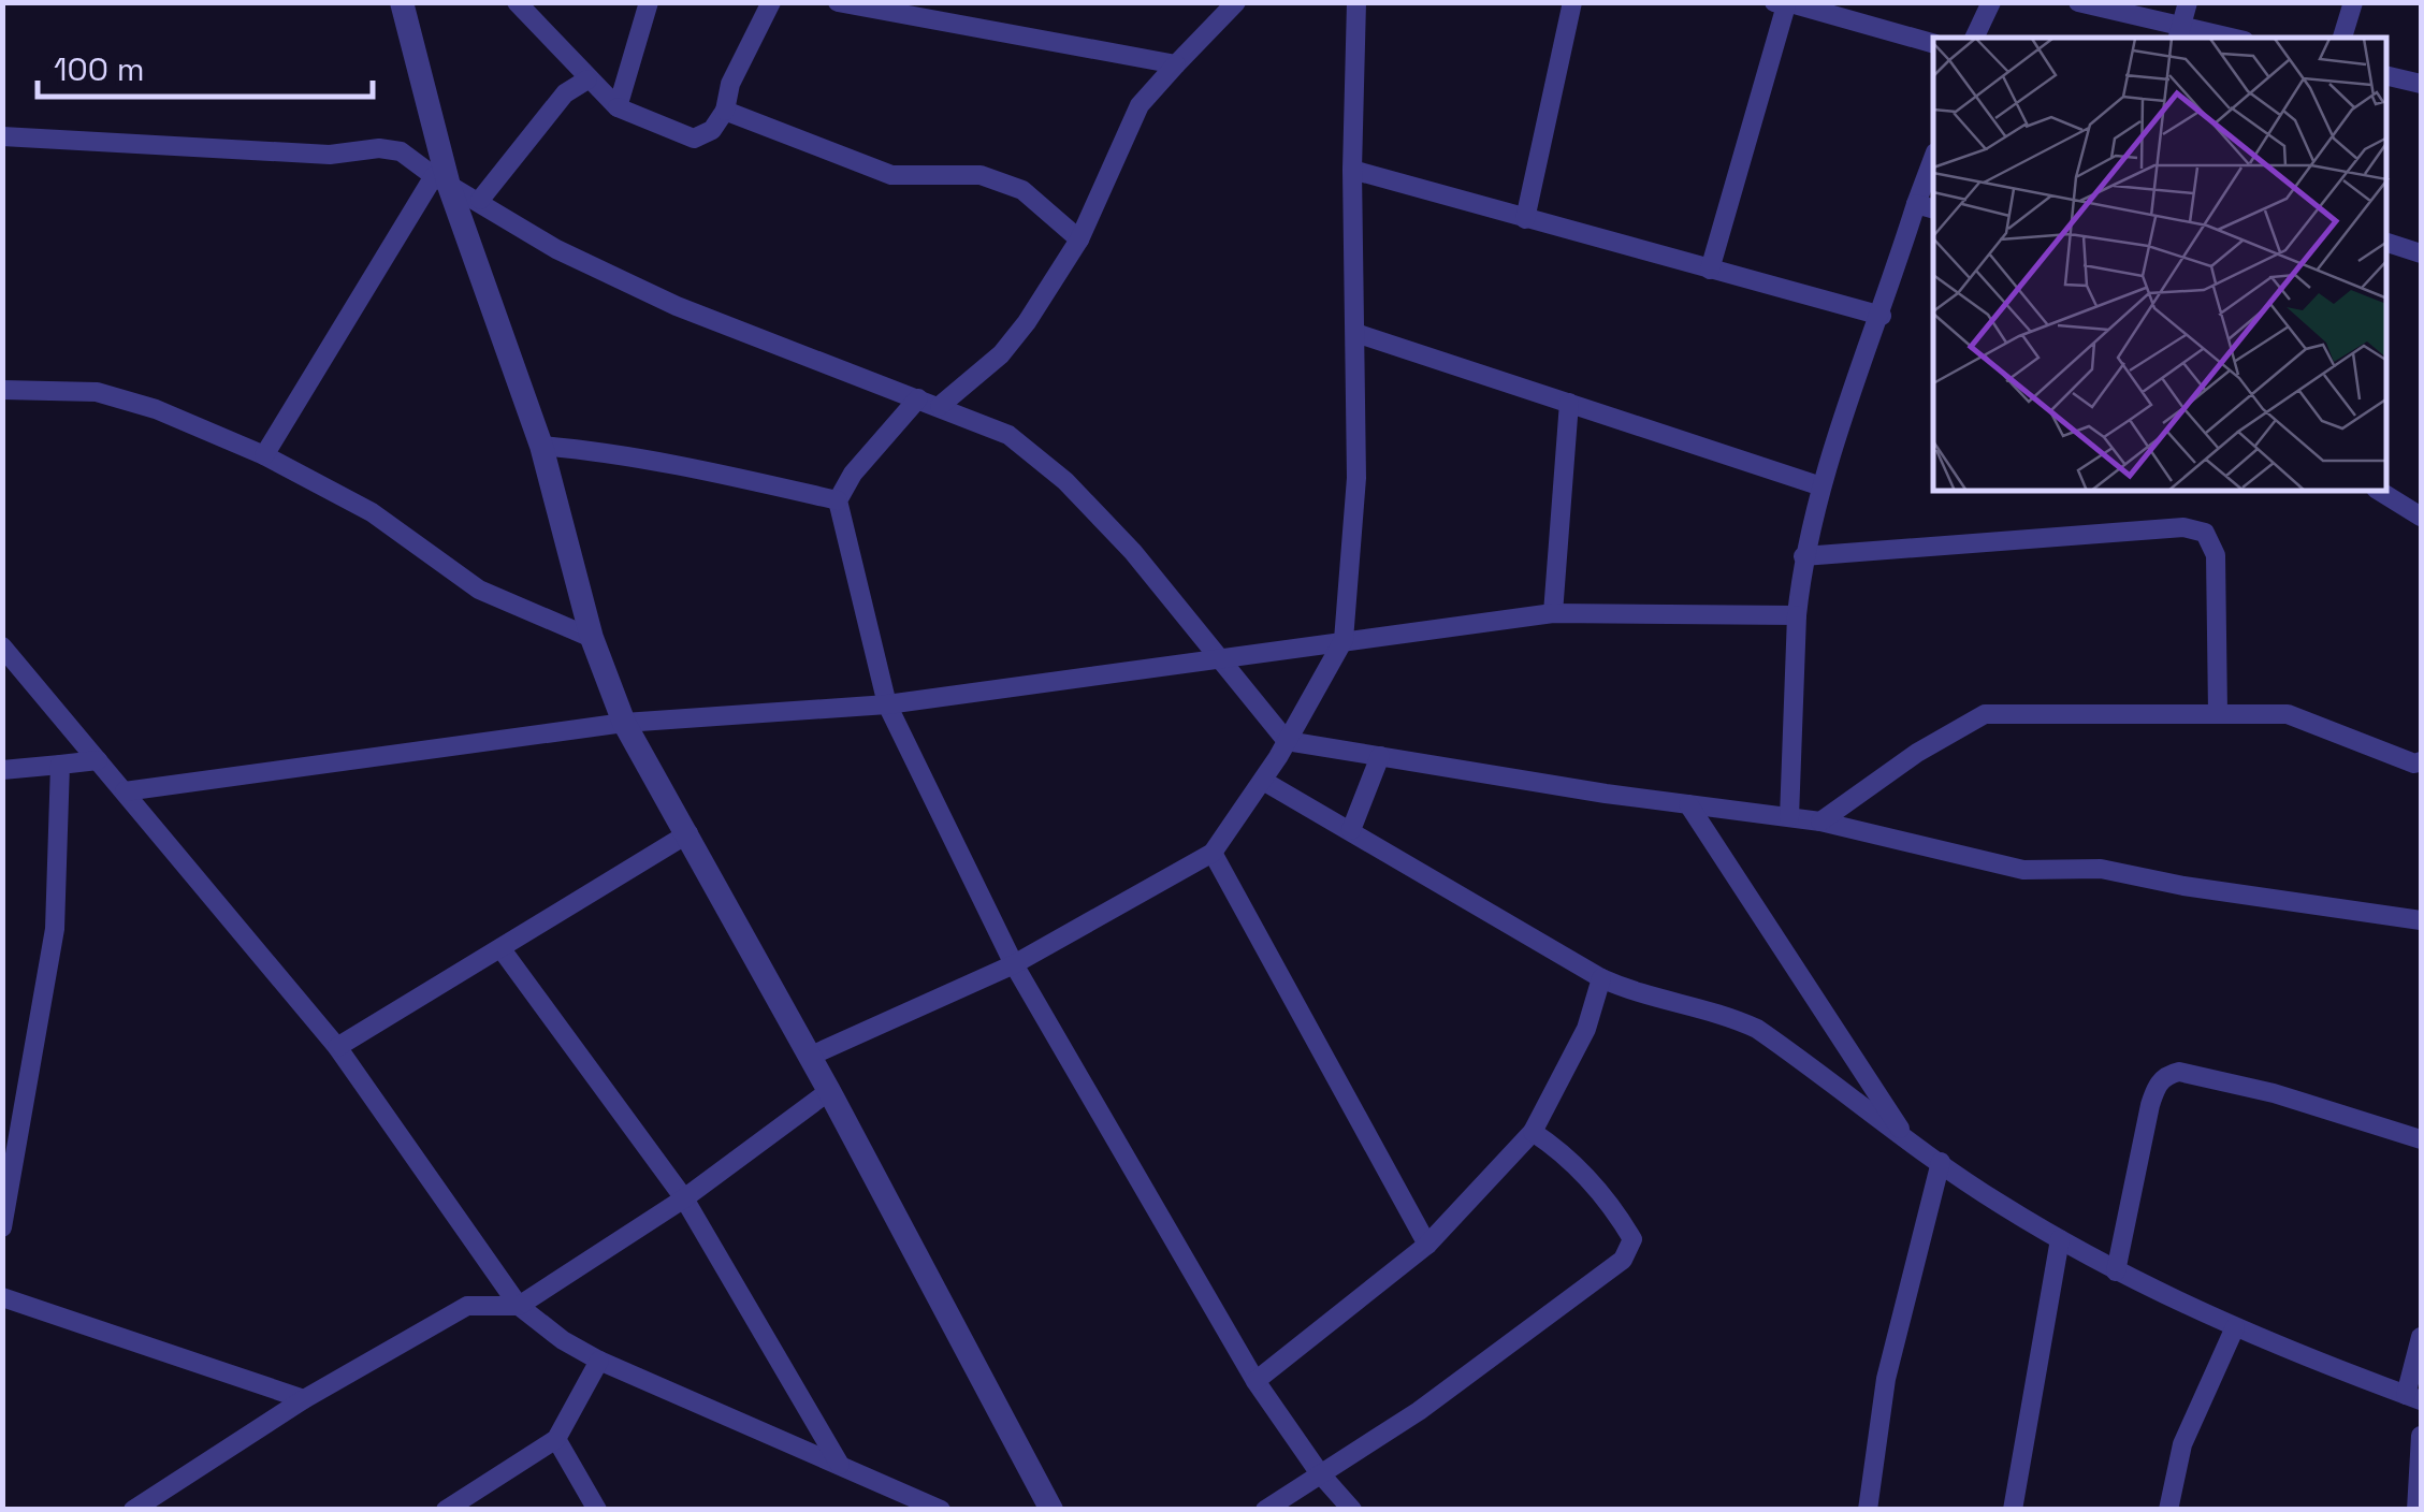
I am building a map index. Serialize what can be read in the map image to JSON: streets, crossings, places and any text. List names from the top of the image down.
{
  "scale_bar": "100 m"
}
